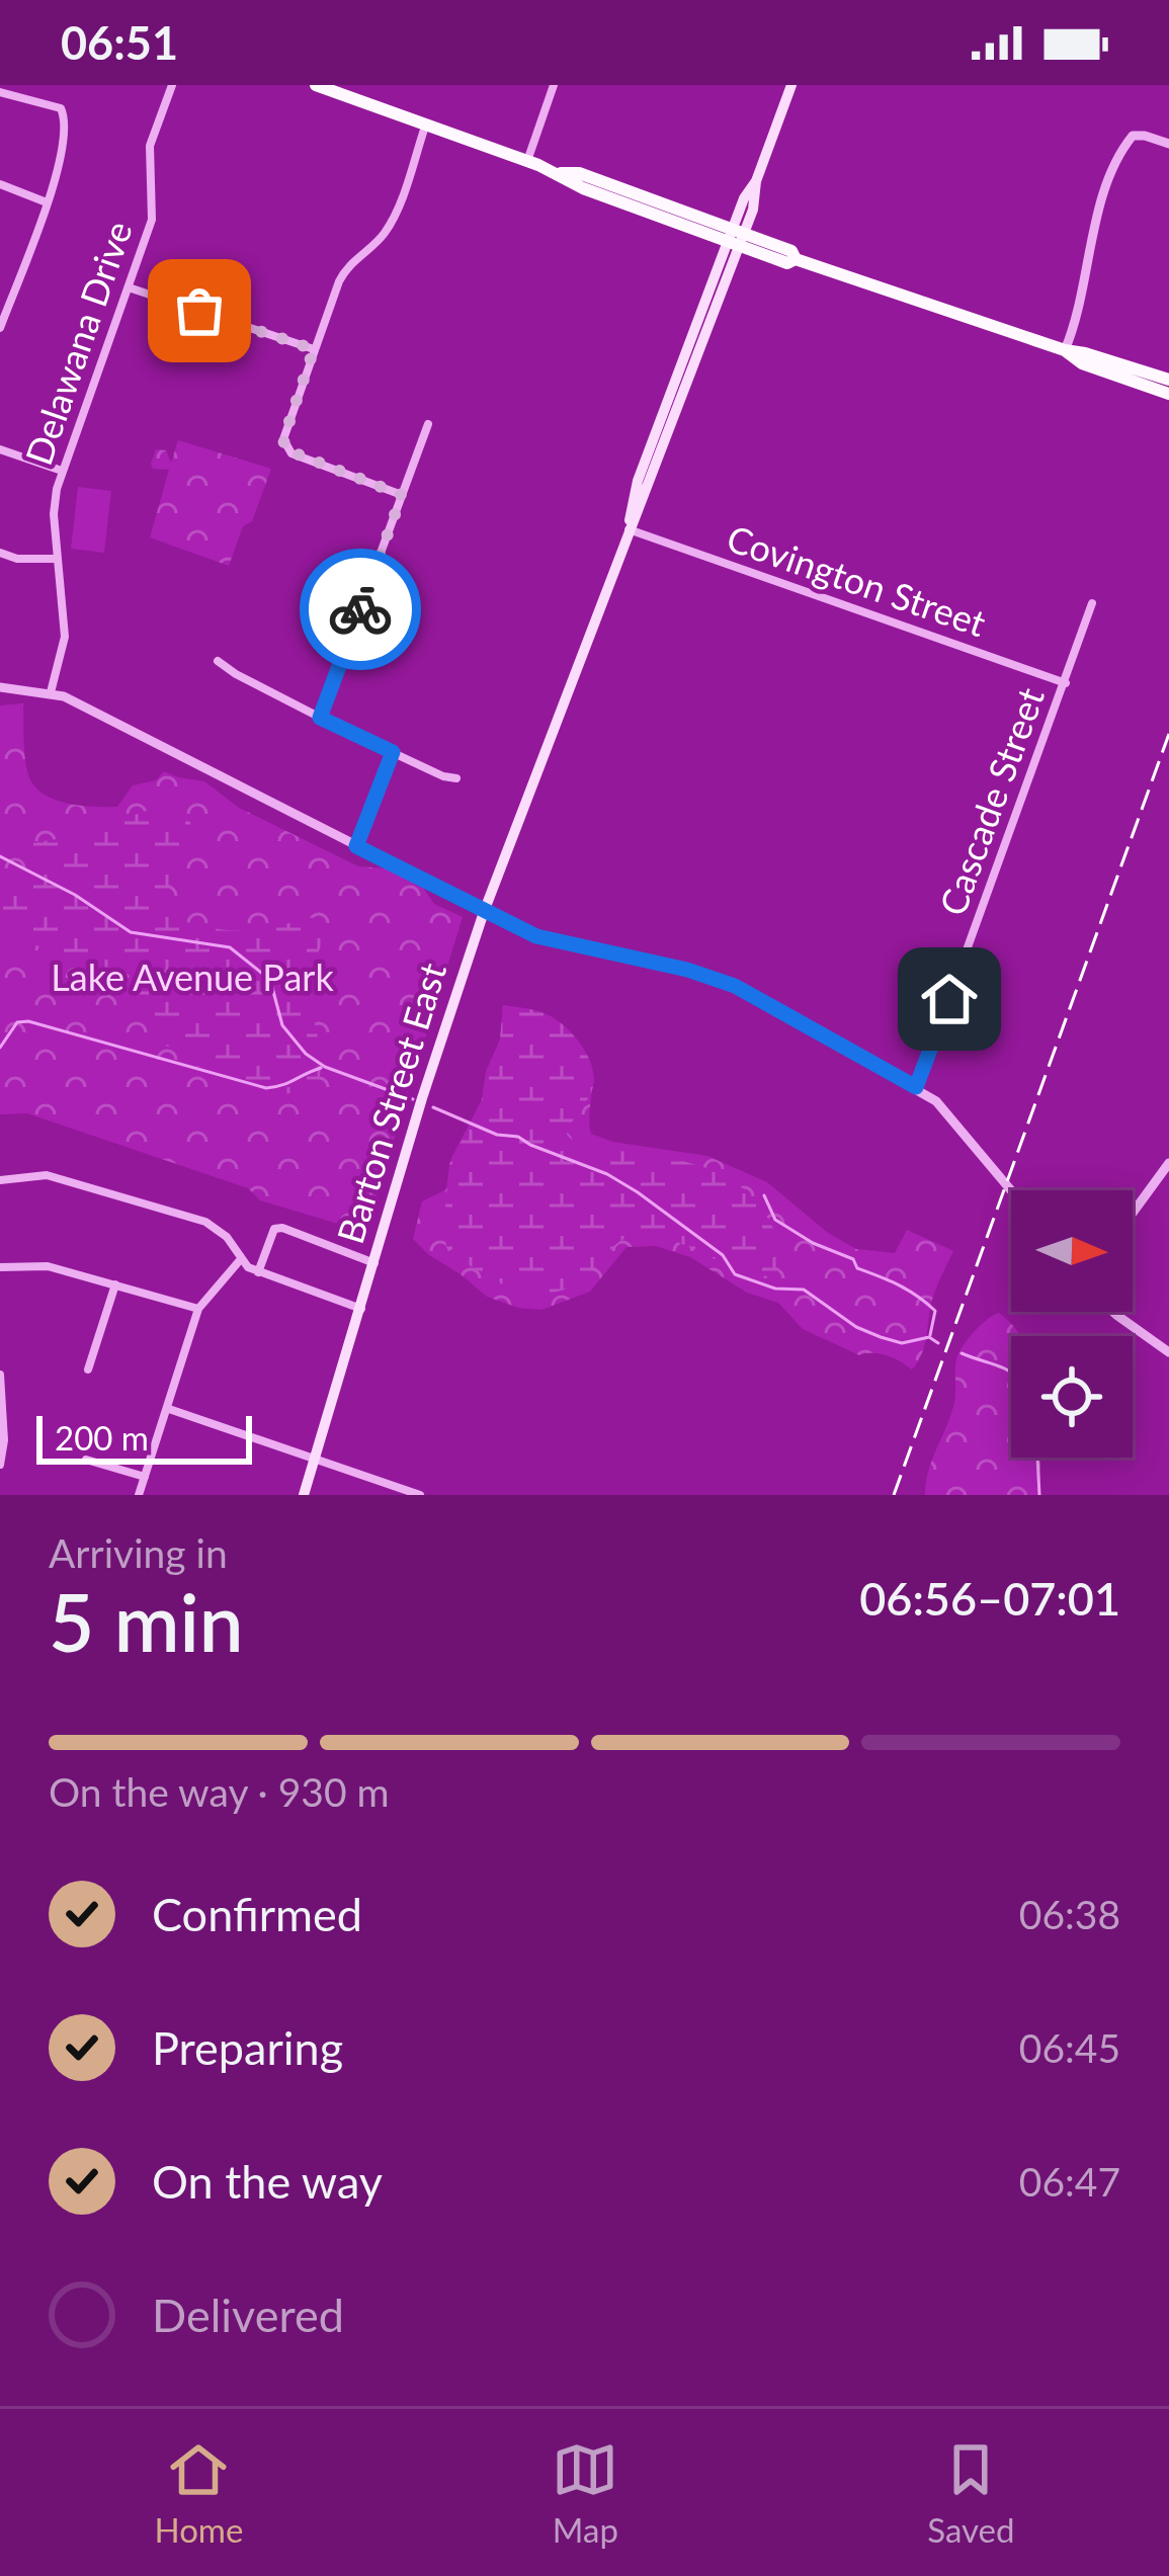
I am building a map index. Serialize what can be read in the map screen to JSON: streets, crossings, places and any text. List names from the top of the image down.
{
  "streets": {
    "main road": ["Barton Street East"],
    "street": ["Delawana Drive", "Covington Street", "Cascade Street"]
  },
  "crossings": [
    ["Covington Street", "Cascade Street"],
    ["Covington Street", "Barton Street East"]
  ],
  "parks": ["Lake Avenue Park"],
  "scale_bar": "200 m",
  "north": "right",
  "page": {
    "status": "06:51",
    "scale": "200 m",
    "heading": ["5 min", "Arriving in", "06:56–07:01"],
    "bar": "On the way · 930 m",
    "list": [
      ["Confirmed", "06:38"],
      ["Preparing", "06:45"],
      ["On the way", "06:47"],
      "Delivered"
    ],
    "tabs": ["Home", "Map", "Saved"]
  }
}
